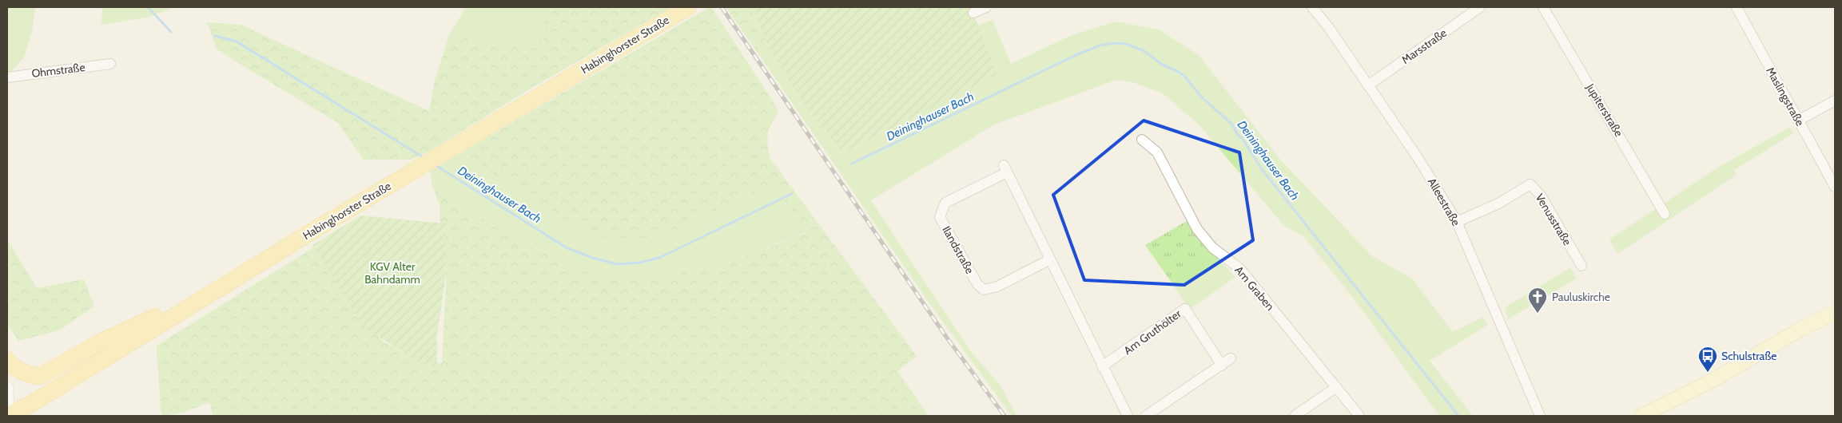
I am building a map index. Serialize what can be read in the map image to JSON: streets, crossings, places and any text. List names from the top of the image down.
{
  "streets": {
    "main road": ["Habinghorster Straße"],
    "street": [
      "Marsstraße",
      "Ohmstraße",
      "Maslingstraße",
      "Jupiterstraße",
      "Alleestraße",
      "Venusstraße",
      "Ilandstraße",
      "Am Graben",
      "Am Gruthölter"
    ]
  },
  "crossings": [
    ["Marsstraße", "Alleestraße"],
    ["Alleestraße", "Venusstraße"],
    ["Ilandstraße", "Am Gruthölter"]
  ],
  "water": ["Deininghauser Bach"],
  "parks": ["KGV Alter Bahndamm"],
  "places": {
    "church": ["Pauluskirche"],
    "bus stop": ["Schulstraße"]
  }
}
